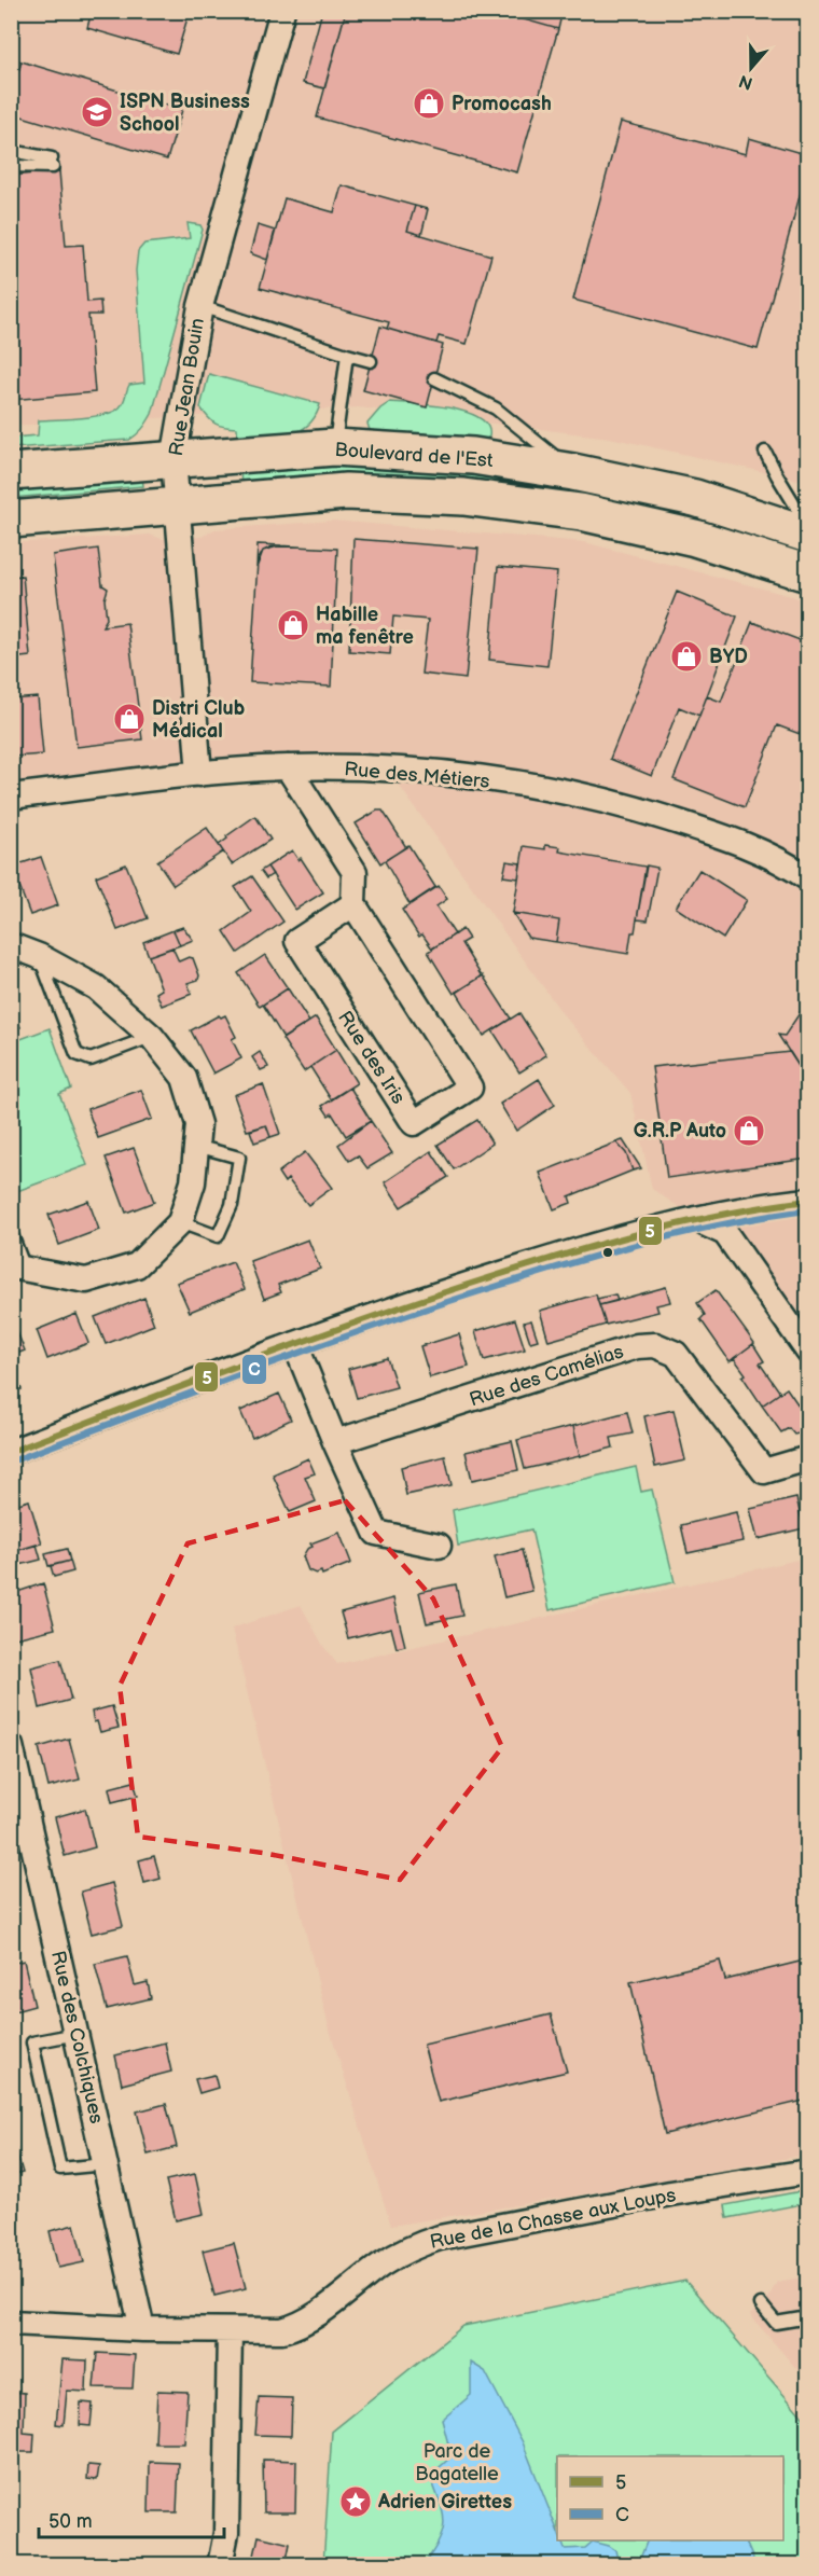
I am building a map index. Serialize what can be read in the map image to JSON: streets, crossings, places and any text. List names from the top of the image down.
{
  "streets": {
    "main road": ["Boulevard de l'Est"],
    "street": [
      "Rue Jean Bouin",
      "Rue des Métiers",
      "Rue des Iris",
      "Rue des Camélias",
      "Rue des Colchiques",
      "Rue de la Chasse aux Loups"
    ]
  },
  "crossings": [
    ["Rue Jean Bouin", "Boulevard de l'Est"],
    ["Rue Jean Bouin", "Rue des Métiers"],
    ["Rue des Colchiques", "Rue de la Chasse aux Loups"]
  ],
  "parks": ["Parc de Bagatelle"],
  "places": {
    "shop": [
      "Promocash",
      "Habille ma fenêtre",
      "BYD",
      "Distri Club Médical",
      "G.R.P Auto"
    ],
    "school or university": ["ISPN Business School"],
    "place": ["Adrien Girettes"]
  },
  "lines": ["transit line 5", "transit line C"],
  "legend": ["5", "C"],
  "scale_bar": "50 m",
  "north": "bottom"
}
